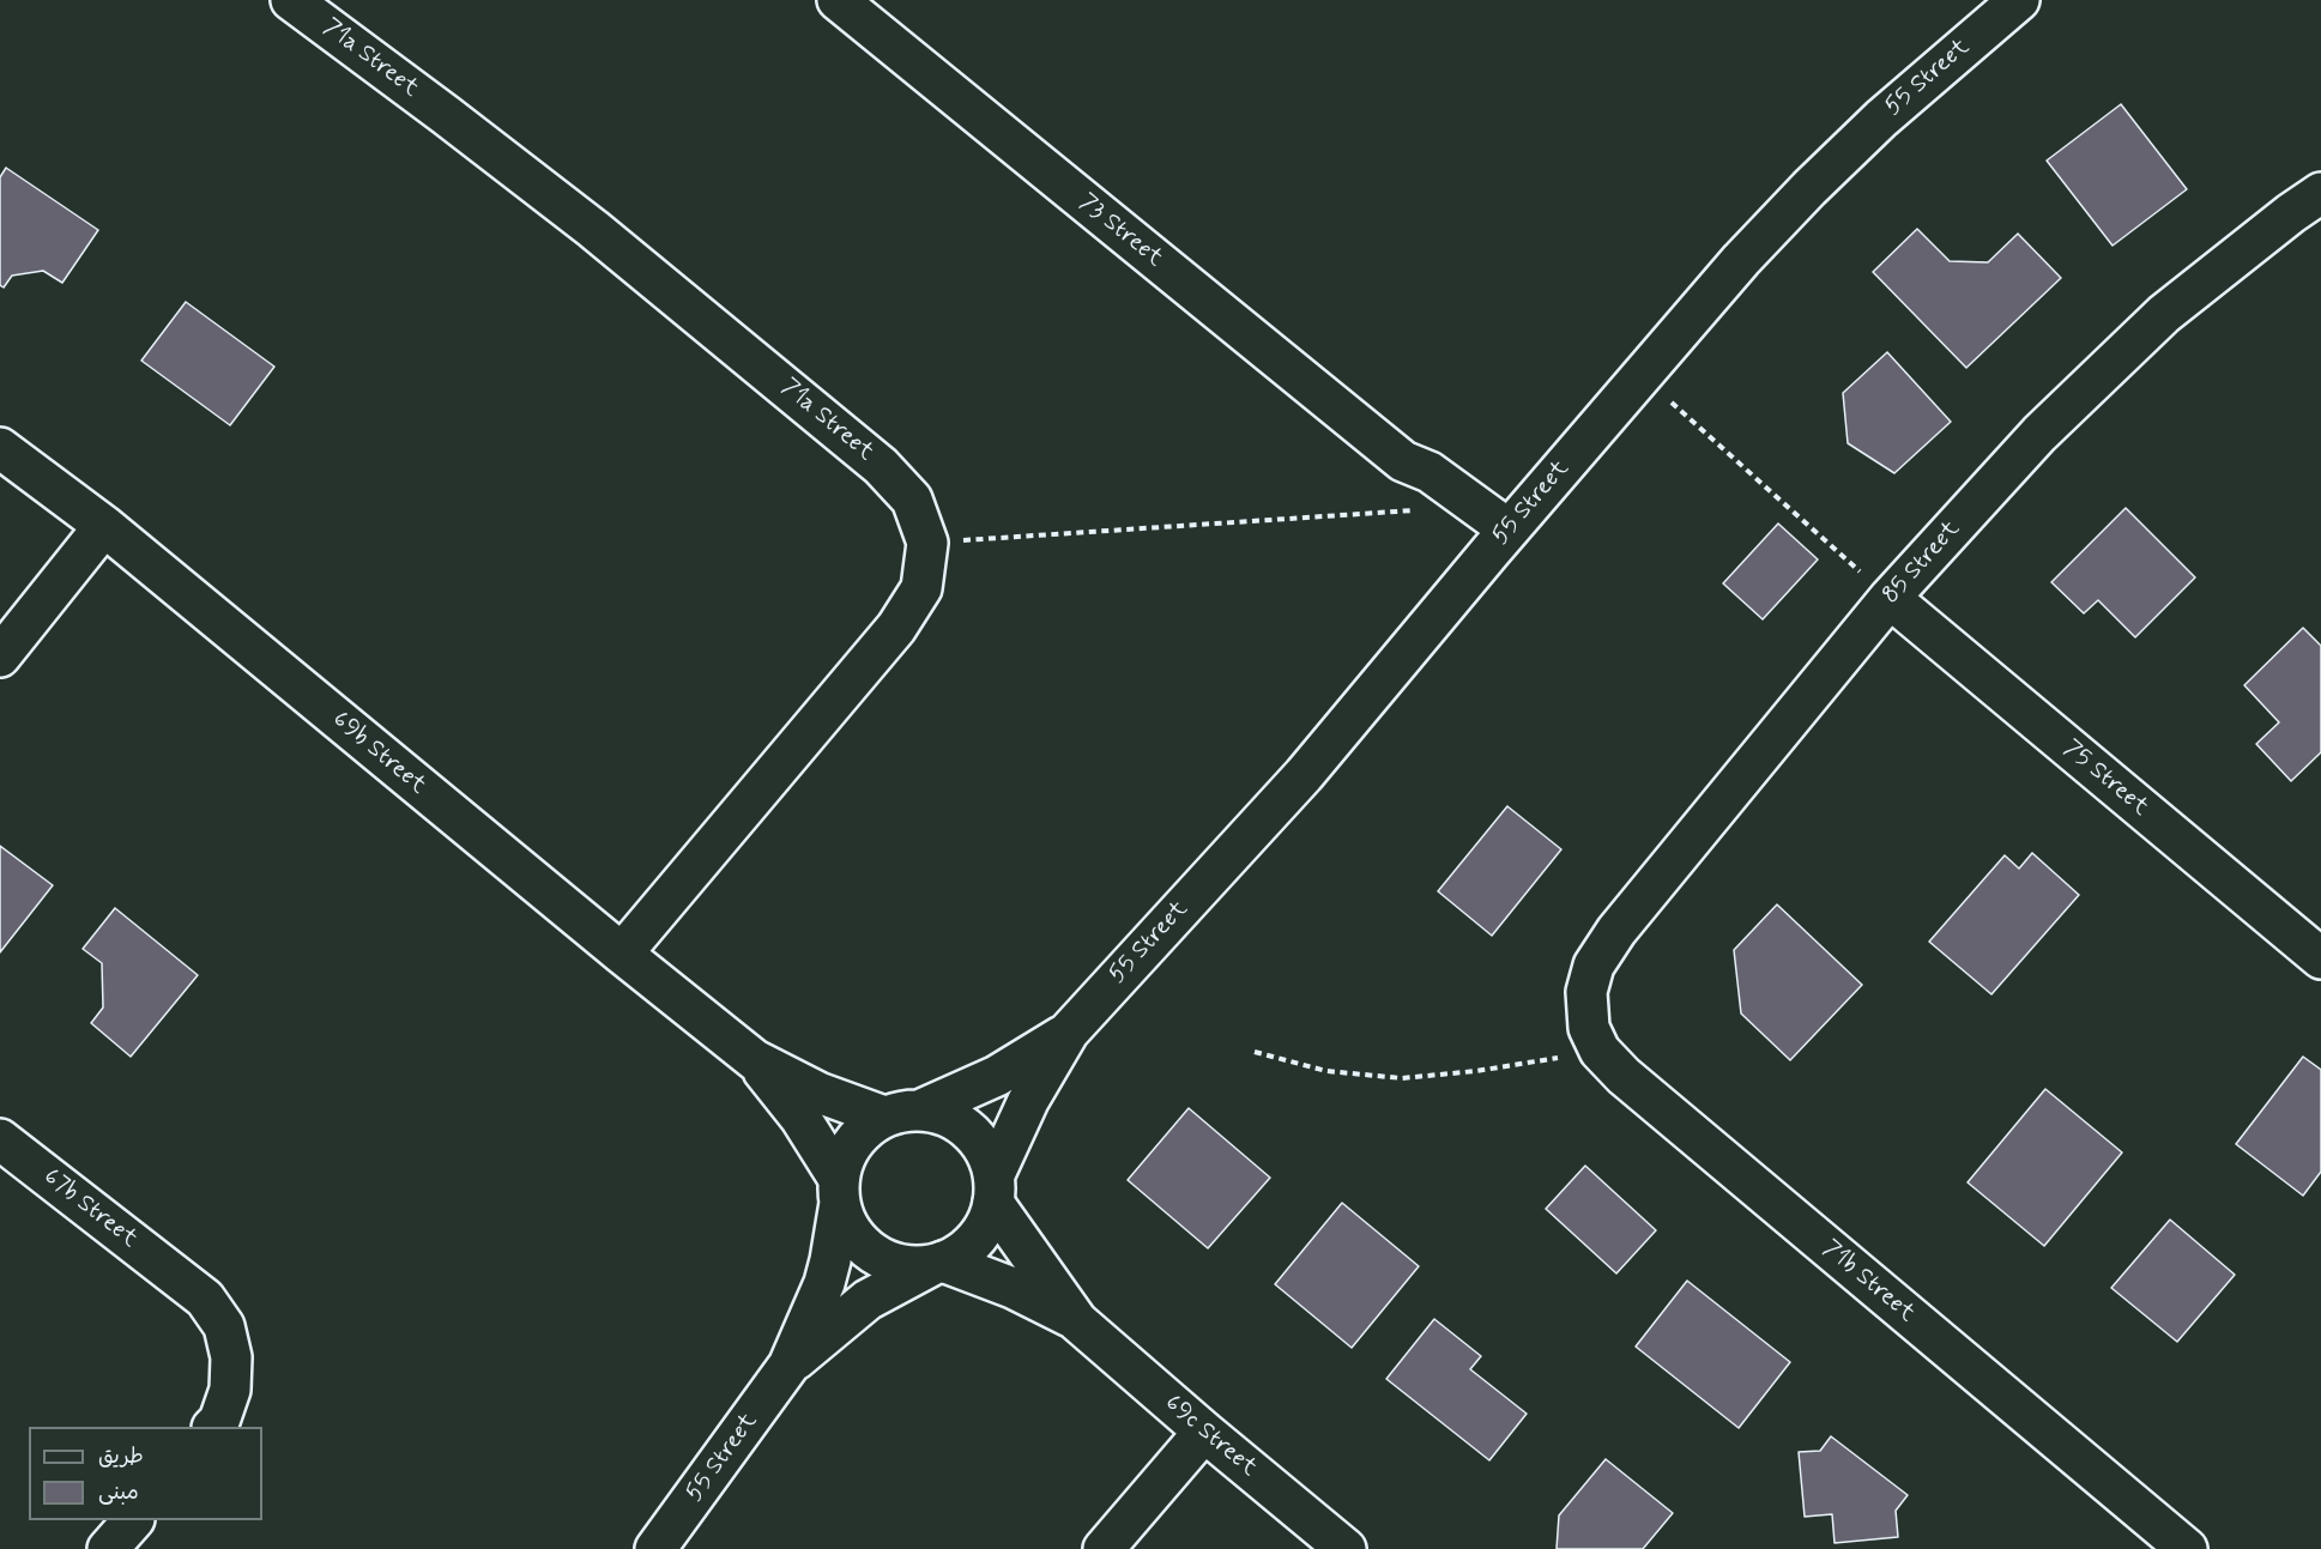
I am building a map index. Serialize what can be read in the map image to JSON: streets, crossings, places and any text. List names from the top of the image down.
{
  "streets": {
    "street": [
      "71a Street",
      "55 Street",
      "73 Street",
      "85 Street",
      "69b Street",
      "75 Street",
      "67b Street",
      "71b Street",
      "69c Street"
    ]
  },
  "crossings": [
    ["71a Street", "69b Street"],
    ["55 Street", "73 Street"],
    ["55 Street", "69b Street"],
    ["55 Street", "69c Street"],
    ["85 Street", "75 Street"],
    ["85 Street", "71b Street"],
    ["69b Street", "69c Street"]
  ],
  "legend": ["طريق", "مبنى"]
}
